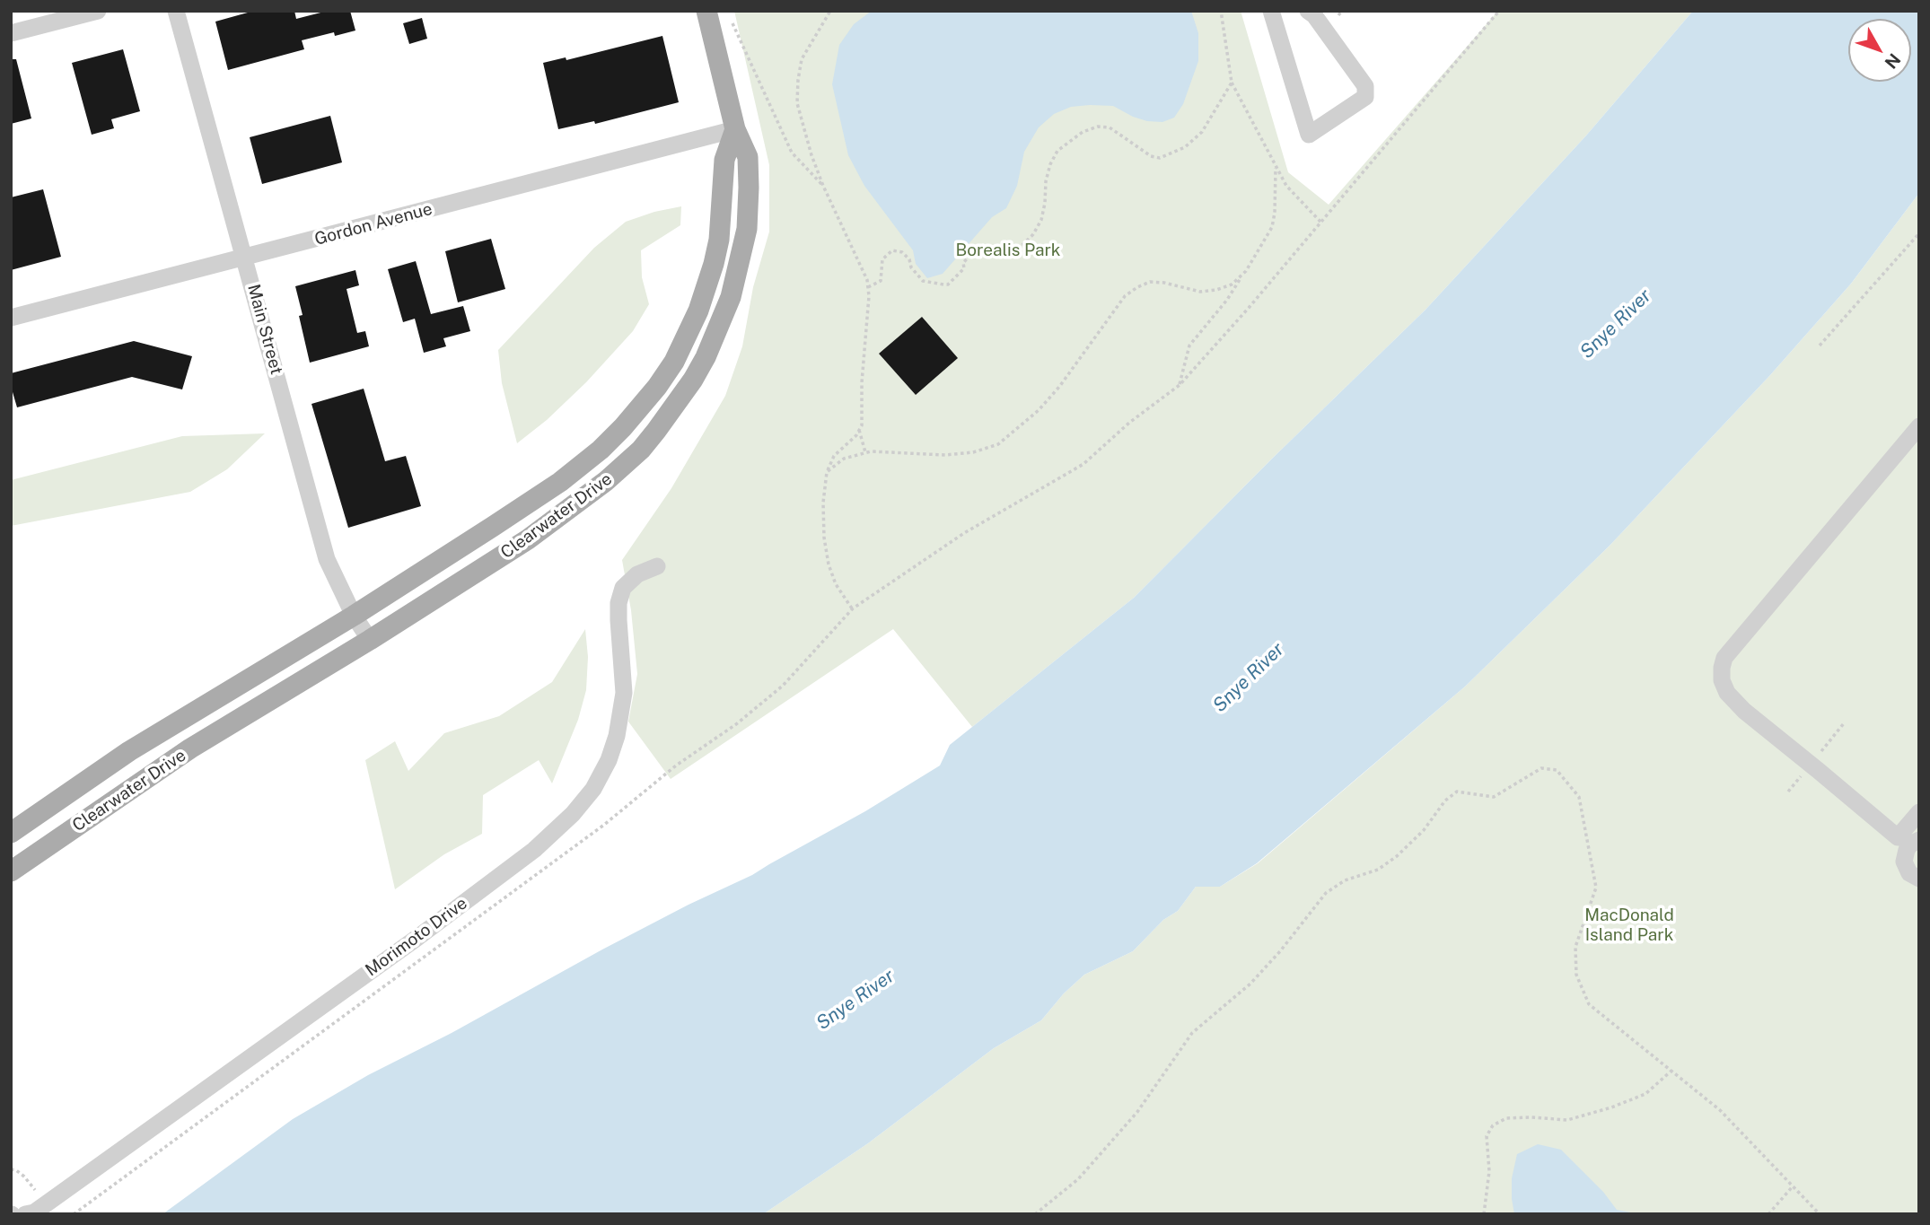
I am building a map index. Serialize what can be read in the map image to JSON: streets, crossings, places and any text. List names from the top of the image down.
{
  "streets": {
    "main road": ["Clearwater Drive"],
    "street": ["Gordon Avenue", "Main Street", "Morimoto Drive"]
  },
  "crossings": [
    ["Gordon Avenue", "Main Street"],
    ["Gordon Avenue", "Clearwater Drive"],
    ["Main Street", "Clearwater Drive"]
  ],
  "water": ["Snye River"],
  "parks": ["Borealis Park", "MacDonald Island Park"],
  "north": "bottom right"
}
